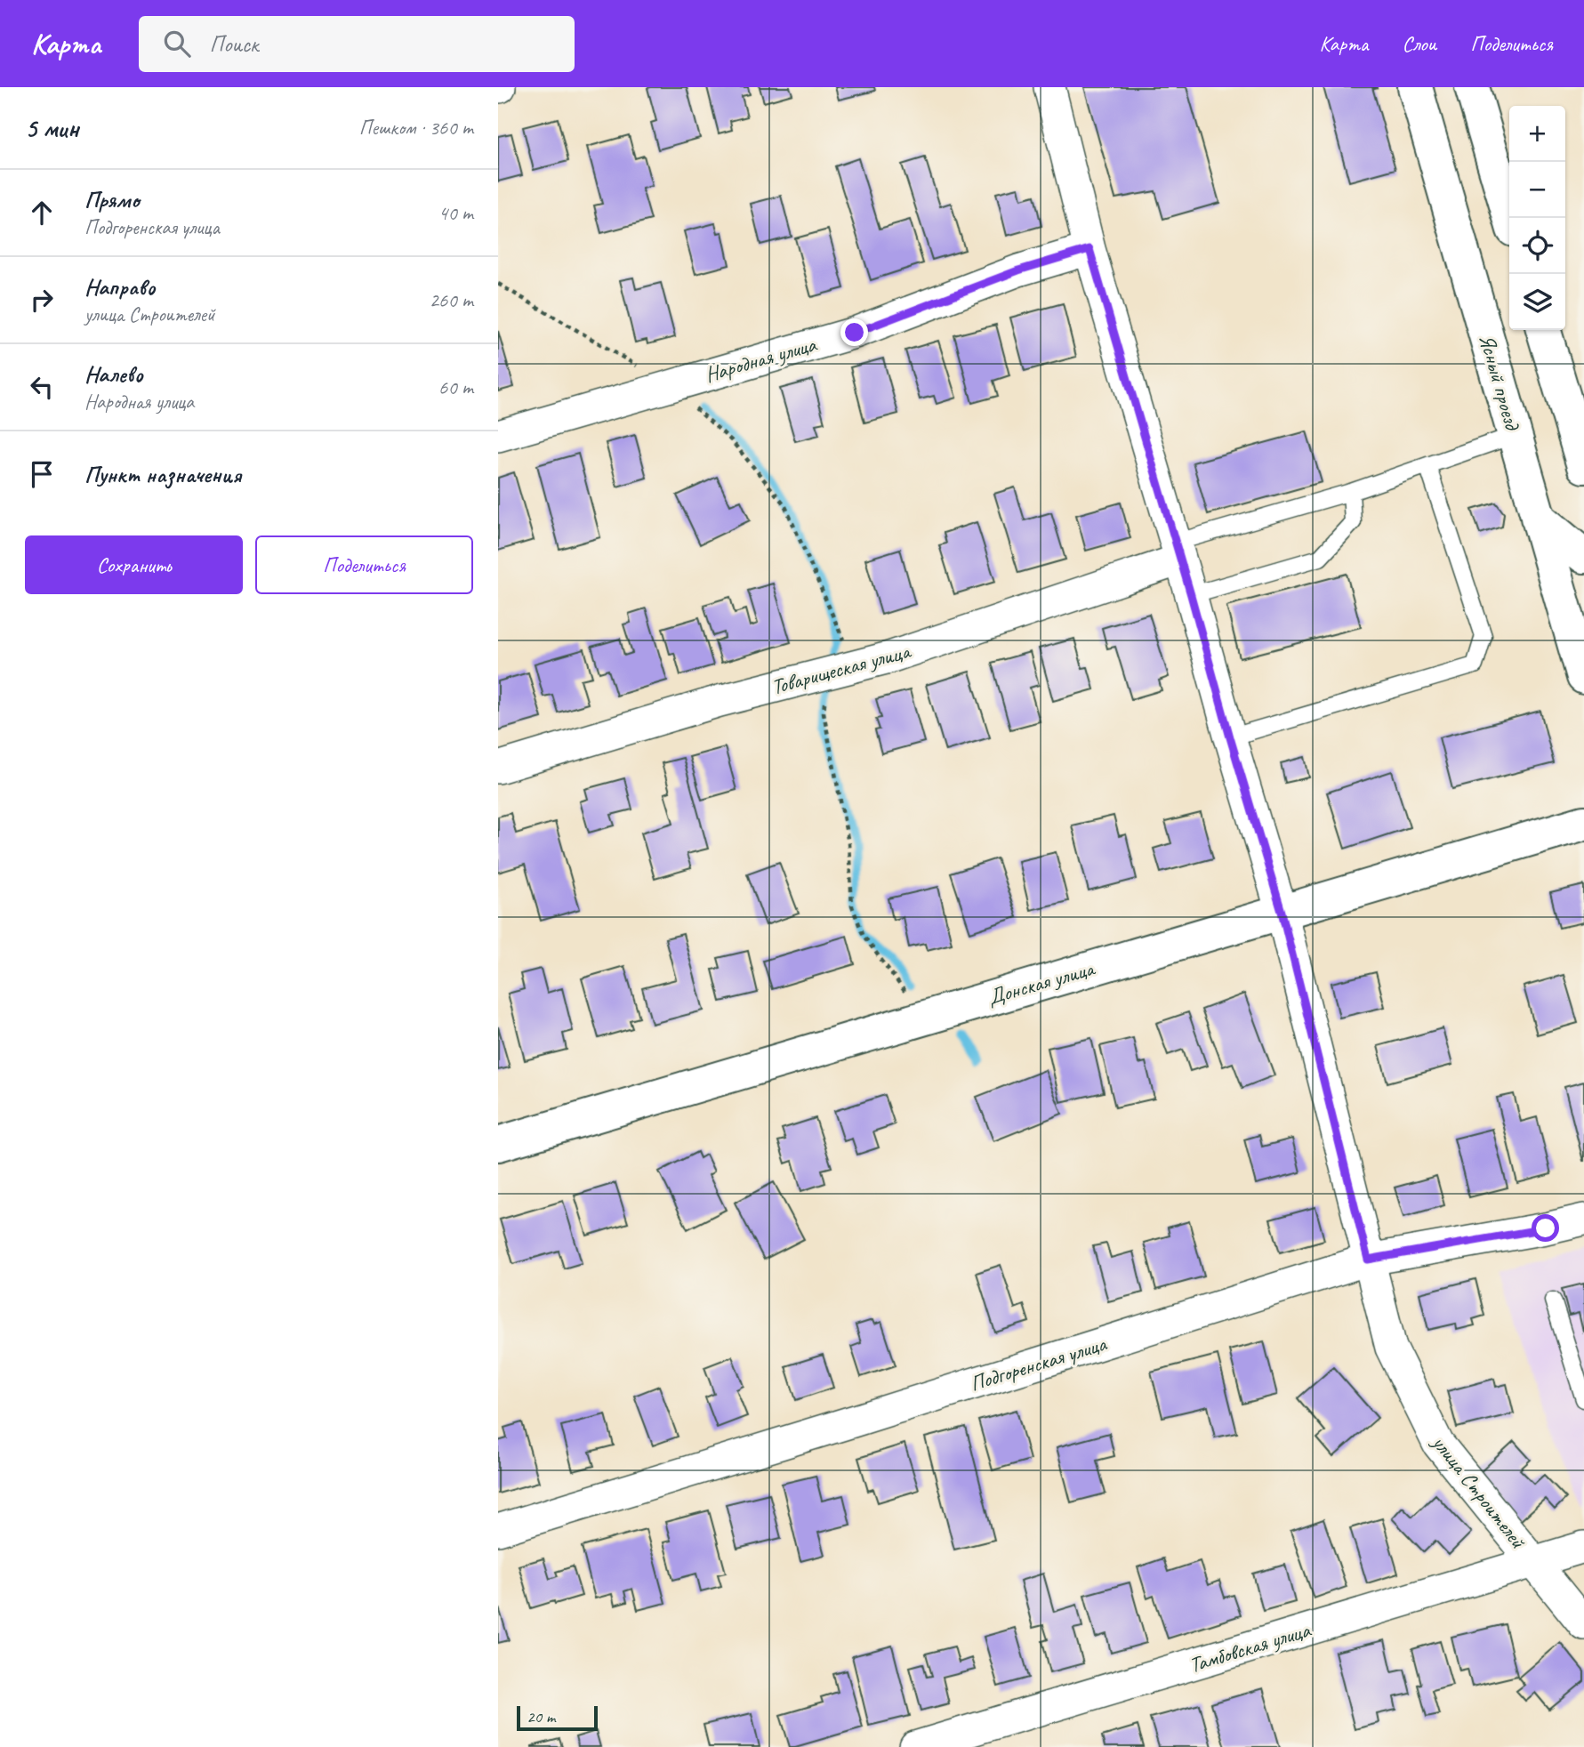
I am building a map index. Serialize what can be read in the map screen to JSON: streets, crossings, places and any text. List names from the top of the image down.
{
  "streets": {
    "street": [
      "Народная улица",
      "Ясный проезд",
      "Товарищеская улица",
      "Донская улица",
      "Подгоренская улица",
      "улица Строителей",
      "Тамбовская улица"
    ]
  },
  "crossings": [
    ["Народная улица", "улица Строителей"],
    ["Товарищеская улица", "улица Строителей"],
    ["Донская улица", "улица Строителей"],
    ["Подгоренская улица", "улица Строителей"],
    ["улица Строителей", "Тамбовская улица"]
  ],
  "scale_bar": "20 m",
  "page": {
    "header": "Карта",
    "search": "Поиск",
    "nav": ["Карта", "Слои", "Поделиться"],
    "heading": ["5 мин", "Пешком · 360 m"],
    "map_buttons": ["+", "−"],
    "list": [
      ["Прямо", "Подгоренская улица", "40 m"],
      ["Направо", "улица Строителей", "260 m"],
      ["Налево", "Народная улица", "60 m"],
      "Пункт назначения"
    ],
    "buttons": ["Сохранить", "Поделиться"],
    "scale": "20 m"
  }
}
